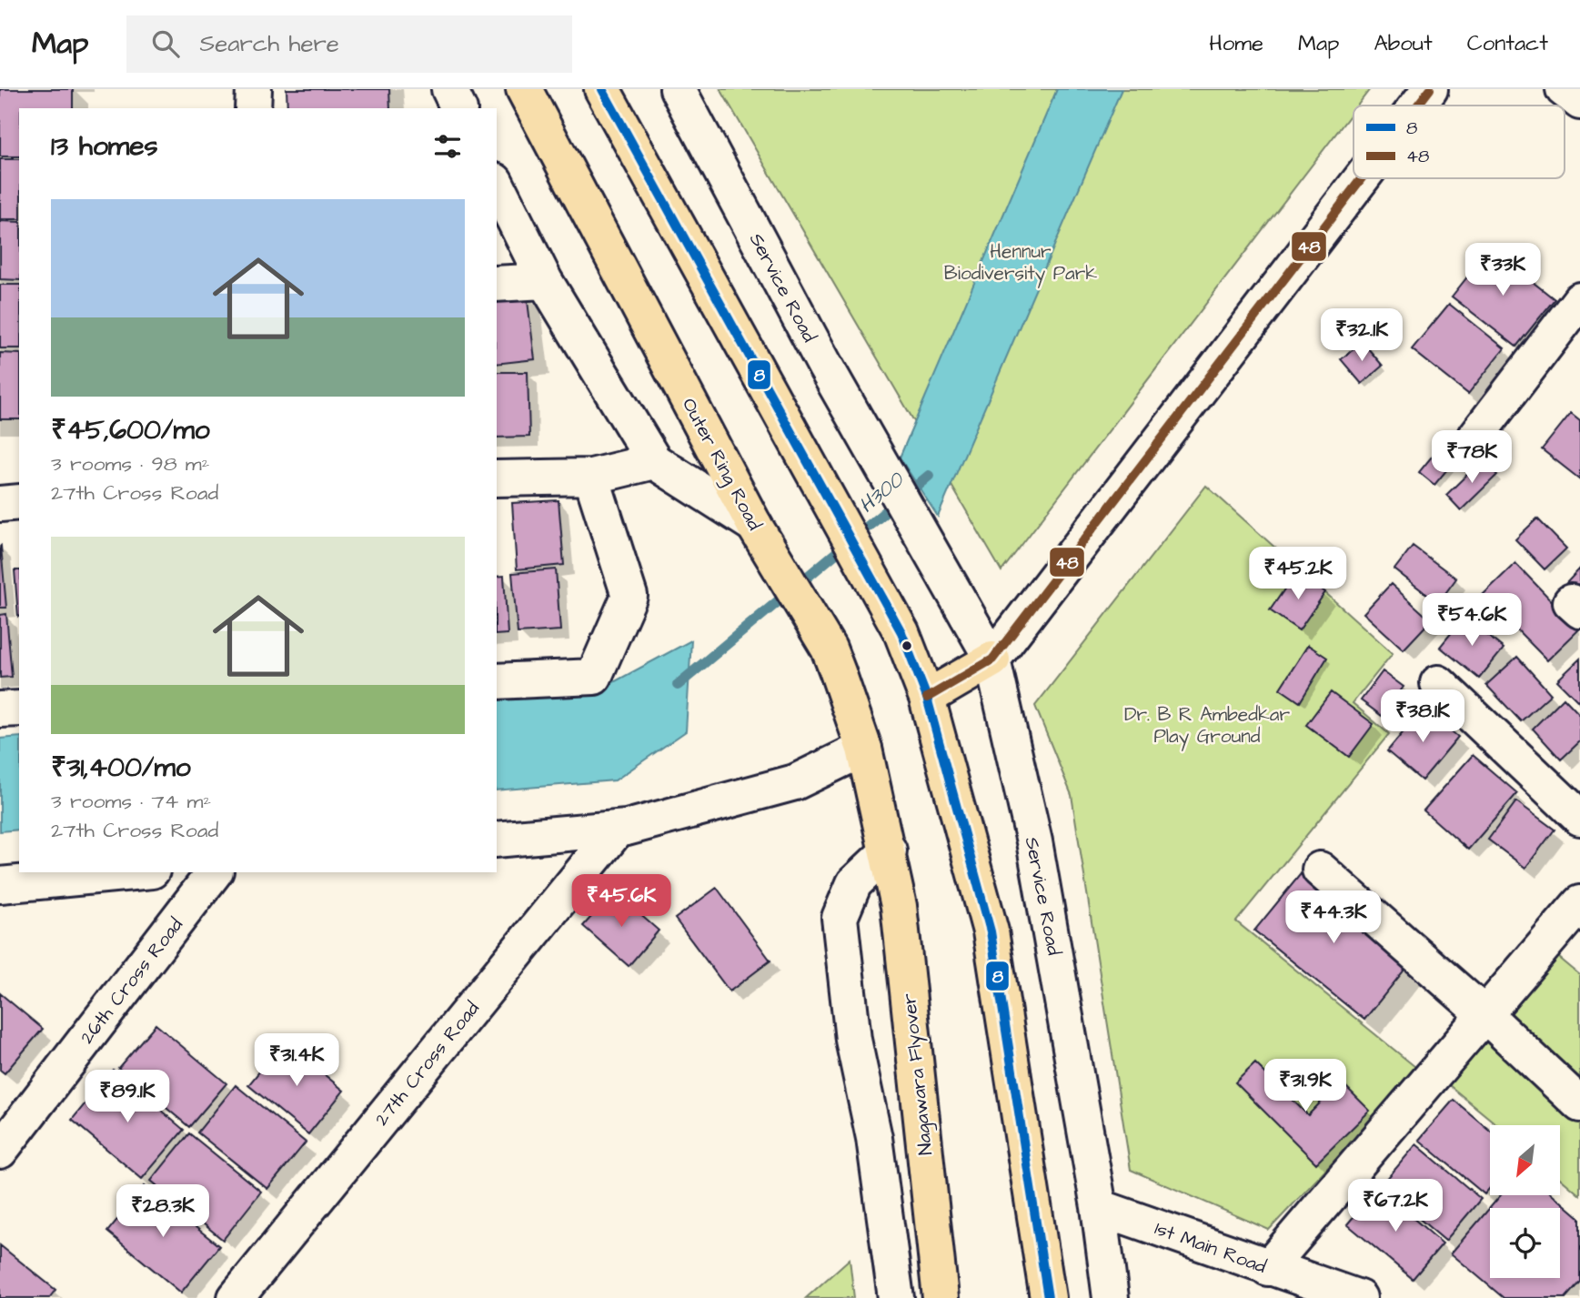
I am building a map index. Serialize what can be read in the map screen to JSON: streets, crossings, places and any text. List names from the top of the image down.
{
  "streets": {
    "highway": ["Outer Ring Road", "Nagawara Flyover"],
    "street": [
      "Service Road",
      "26th Cross Road",
      "27th Cross Road",
      "1st Main Road"
    ]
  },
  "crossings": [
    ["Service Road", "1st Main Road"],
    ["Outer Ring Road", "Nagawara Flyover"]
  ],
  "water": ["H300"],
  "parks": ["Hennur Biodiversity Park", "Dr. B R Ambedkar Play Ground"],
  "lines": ["transit line 8", "transit line 48"],
  "legend": ["8", "48"],
  "north": "bottom left",
  "page": {
    "header": "Map",
    "search": "Search here",
    "nav": [
      "Home",
      "Map",
      "About",
      "Contact"
    ],
    "heading": "13 homes",
    "list": [
      {
        "name": "₹45,600/mo",
        "note": "3 rooms · 98 m² · 27th Cross Road"
      },
      {
        "name": "₹31,400/mo",
        "note": "3 rooms · 74 m² · 27th Cross Road"
      }
    ],
    "price": [
      "₹33K",
      "₹32.1K",
      "₹78K",
      "₹45.2K",
      "₹54.6K",
      "₹38.1K",
      "₹45.6K",
      "₹44.3K",
      "₹31.4K",
      "₹31.9K",
      "₹89.1K",
      "₹67.2K",
      "₹28.3K"
    ]
  }
}
